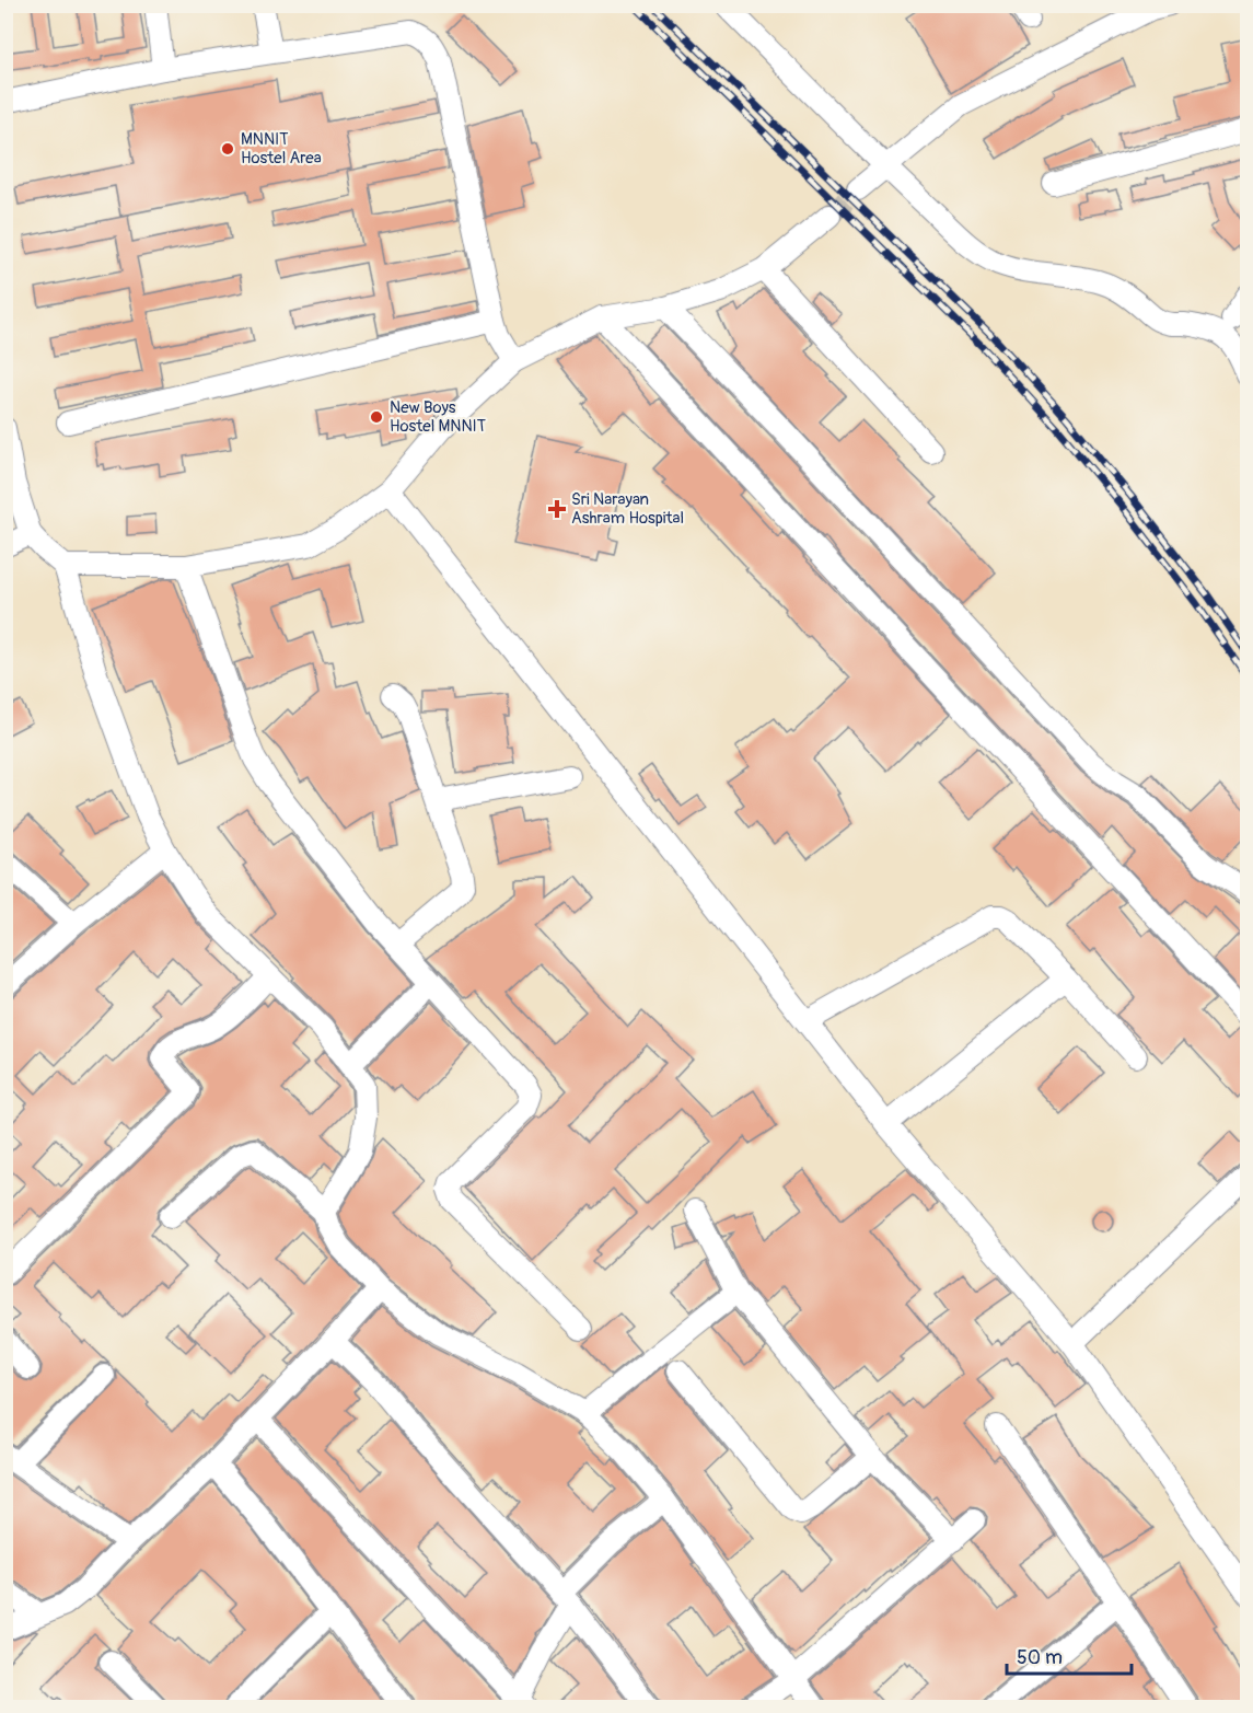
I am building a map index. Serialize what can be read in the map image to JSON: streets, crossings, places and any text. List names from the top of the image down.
{
  "places": {
    "other": ["MNNIT Hostel Area", "New Boys Hostel MNNIT"],
    "health": ["Sri Narayan Ashram Hospital"]
  },
  "scale_bar": "50 m"
}
